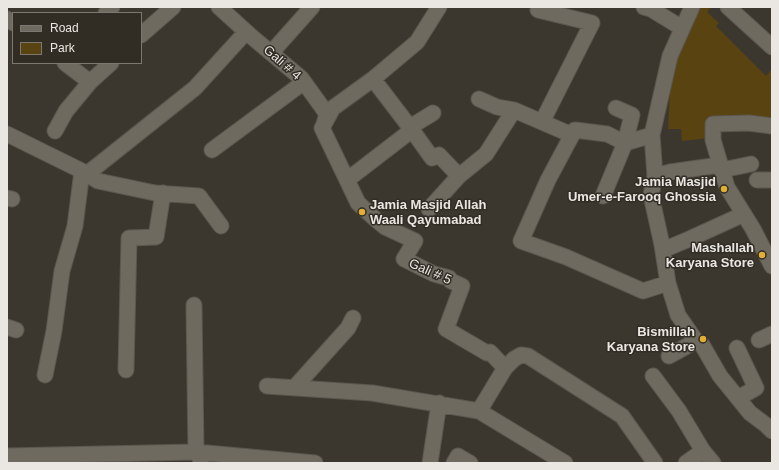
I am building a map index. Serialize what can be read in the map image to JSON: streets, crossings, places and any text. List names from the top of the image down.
{
  "streets": {
    "street": ["Gali # 4", "Gali # 5"]
  },
  "crossings": [
    ["Gali # 4", "Gali # 5"]
  ],
  "places": [
    "Jamia Masjid Umer-e-Farooq Ghossia",
    "Jamia Masjid Allah Waali Qayumabad",
    "Mashallah Karyana Store",
    "Bismillah Karyana Store"
  ],
  "legend": ["Road", "Park"]
}
